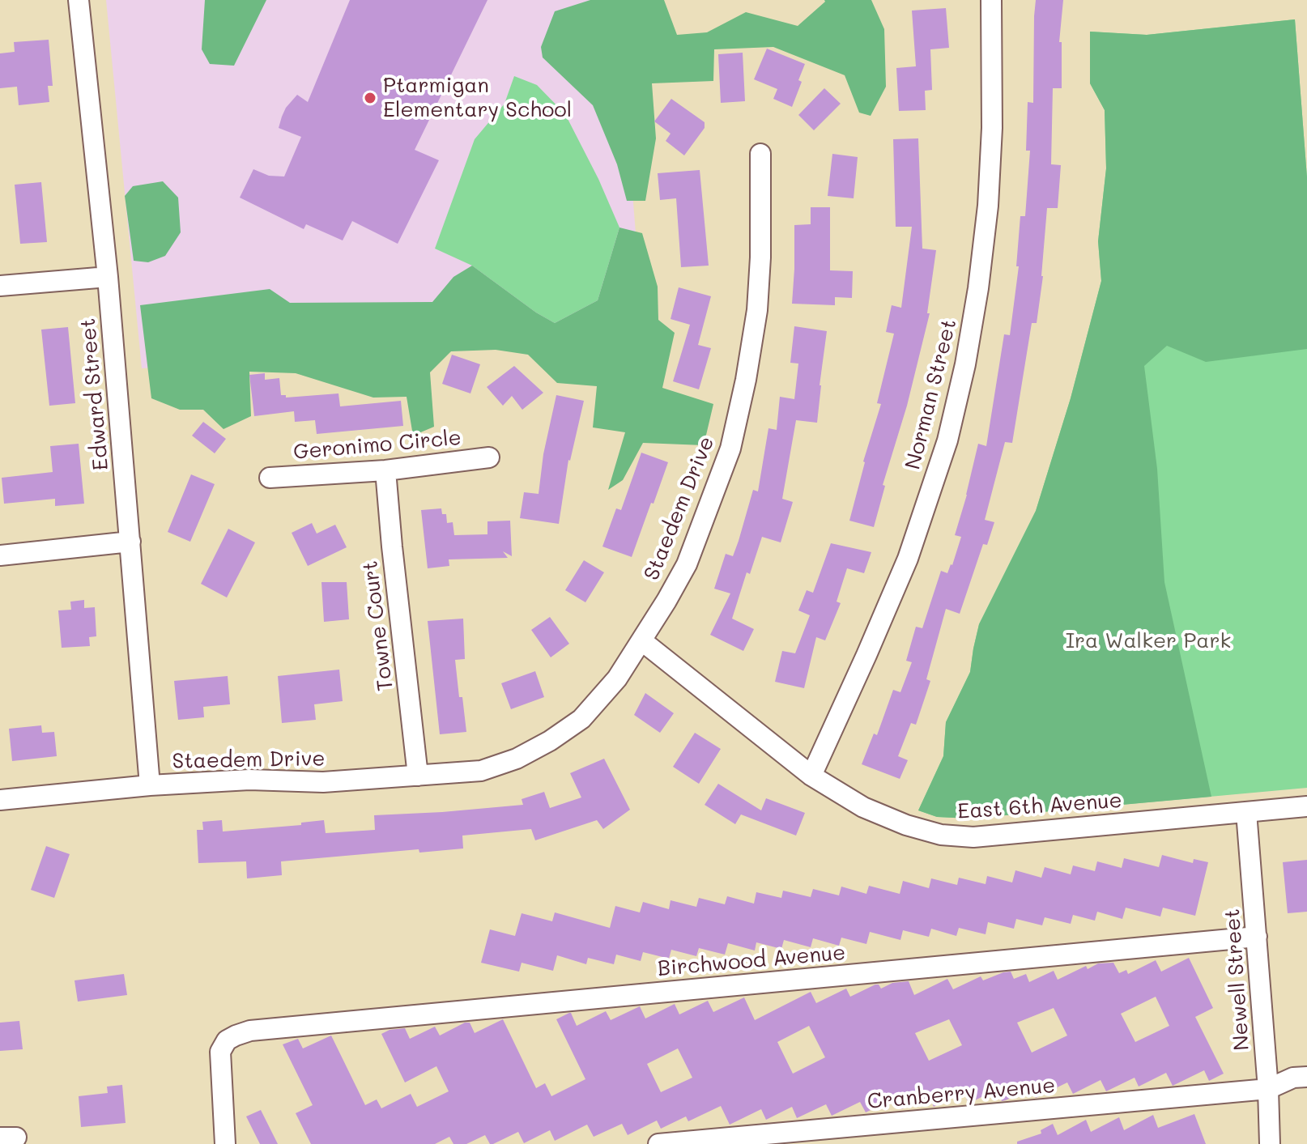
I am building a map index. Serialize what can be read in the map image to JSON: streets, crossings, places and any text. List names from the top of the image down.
{
  "streets": {
    "street": [
      "Edward Street",
      "Norman Street",
      "Geronimo Circle",
      "Staedem Drive",
      "Towne Court",
      "East 6th Avenue",
      "Birchwood Avenue",
      "Newell Street",
      "Cranberry Avenue"
    ]
  },
  "crossings": [
    ["Edward Street", "Staedem Drive"],
    ["Norman Street", "East 6th Avenue"],
    ["Geronimo Circle", "Towne Court"],
    ["Staedem Drive", "Towne Court"],
    ["Staedem Drive", "East 6th Avenue"],
    ["East 6th Avenue", "Newell Street"],
    ["Birchwood Avenue", "Newell Street"],
    ["Newell Street", "Cranberry Avenue"]
  ],
  "parks": ["Ira Walker Park"],
  "places": ["Ptarmigan Elementary School"]
}
